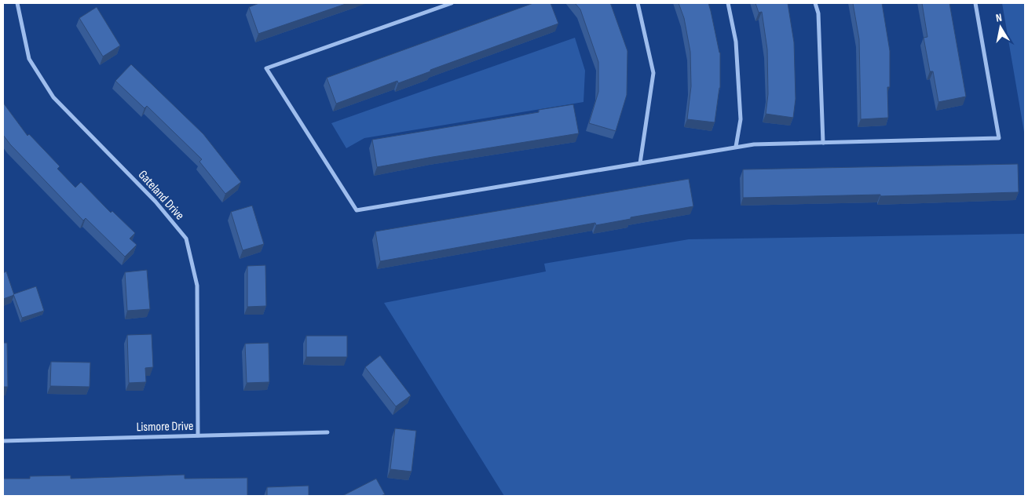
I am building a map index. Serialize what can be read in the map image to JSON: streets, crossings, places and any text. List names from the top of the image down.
{
  "streets": {
    "street": ["Gateland Drive", "Lismore Drive"]
  },
  "crossings": [
    ["Gateland Drive", "Lismore Drive"]
  ],
  "north": "top"
}
